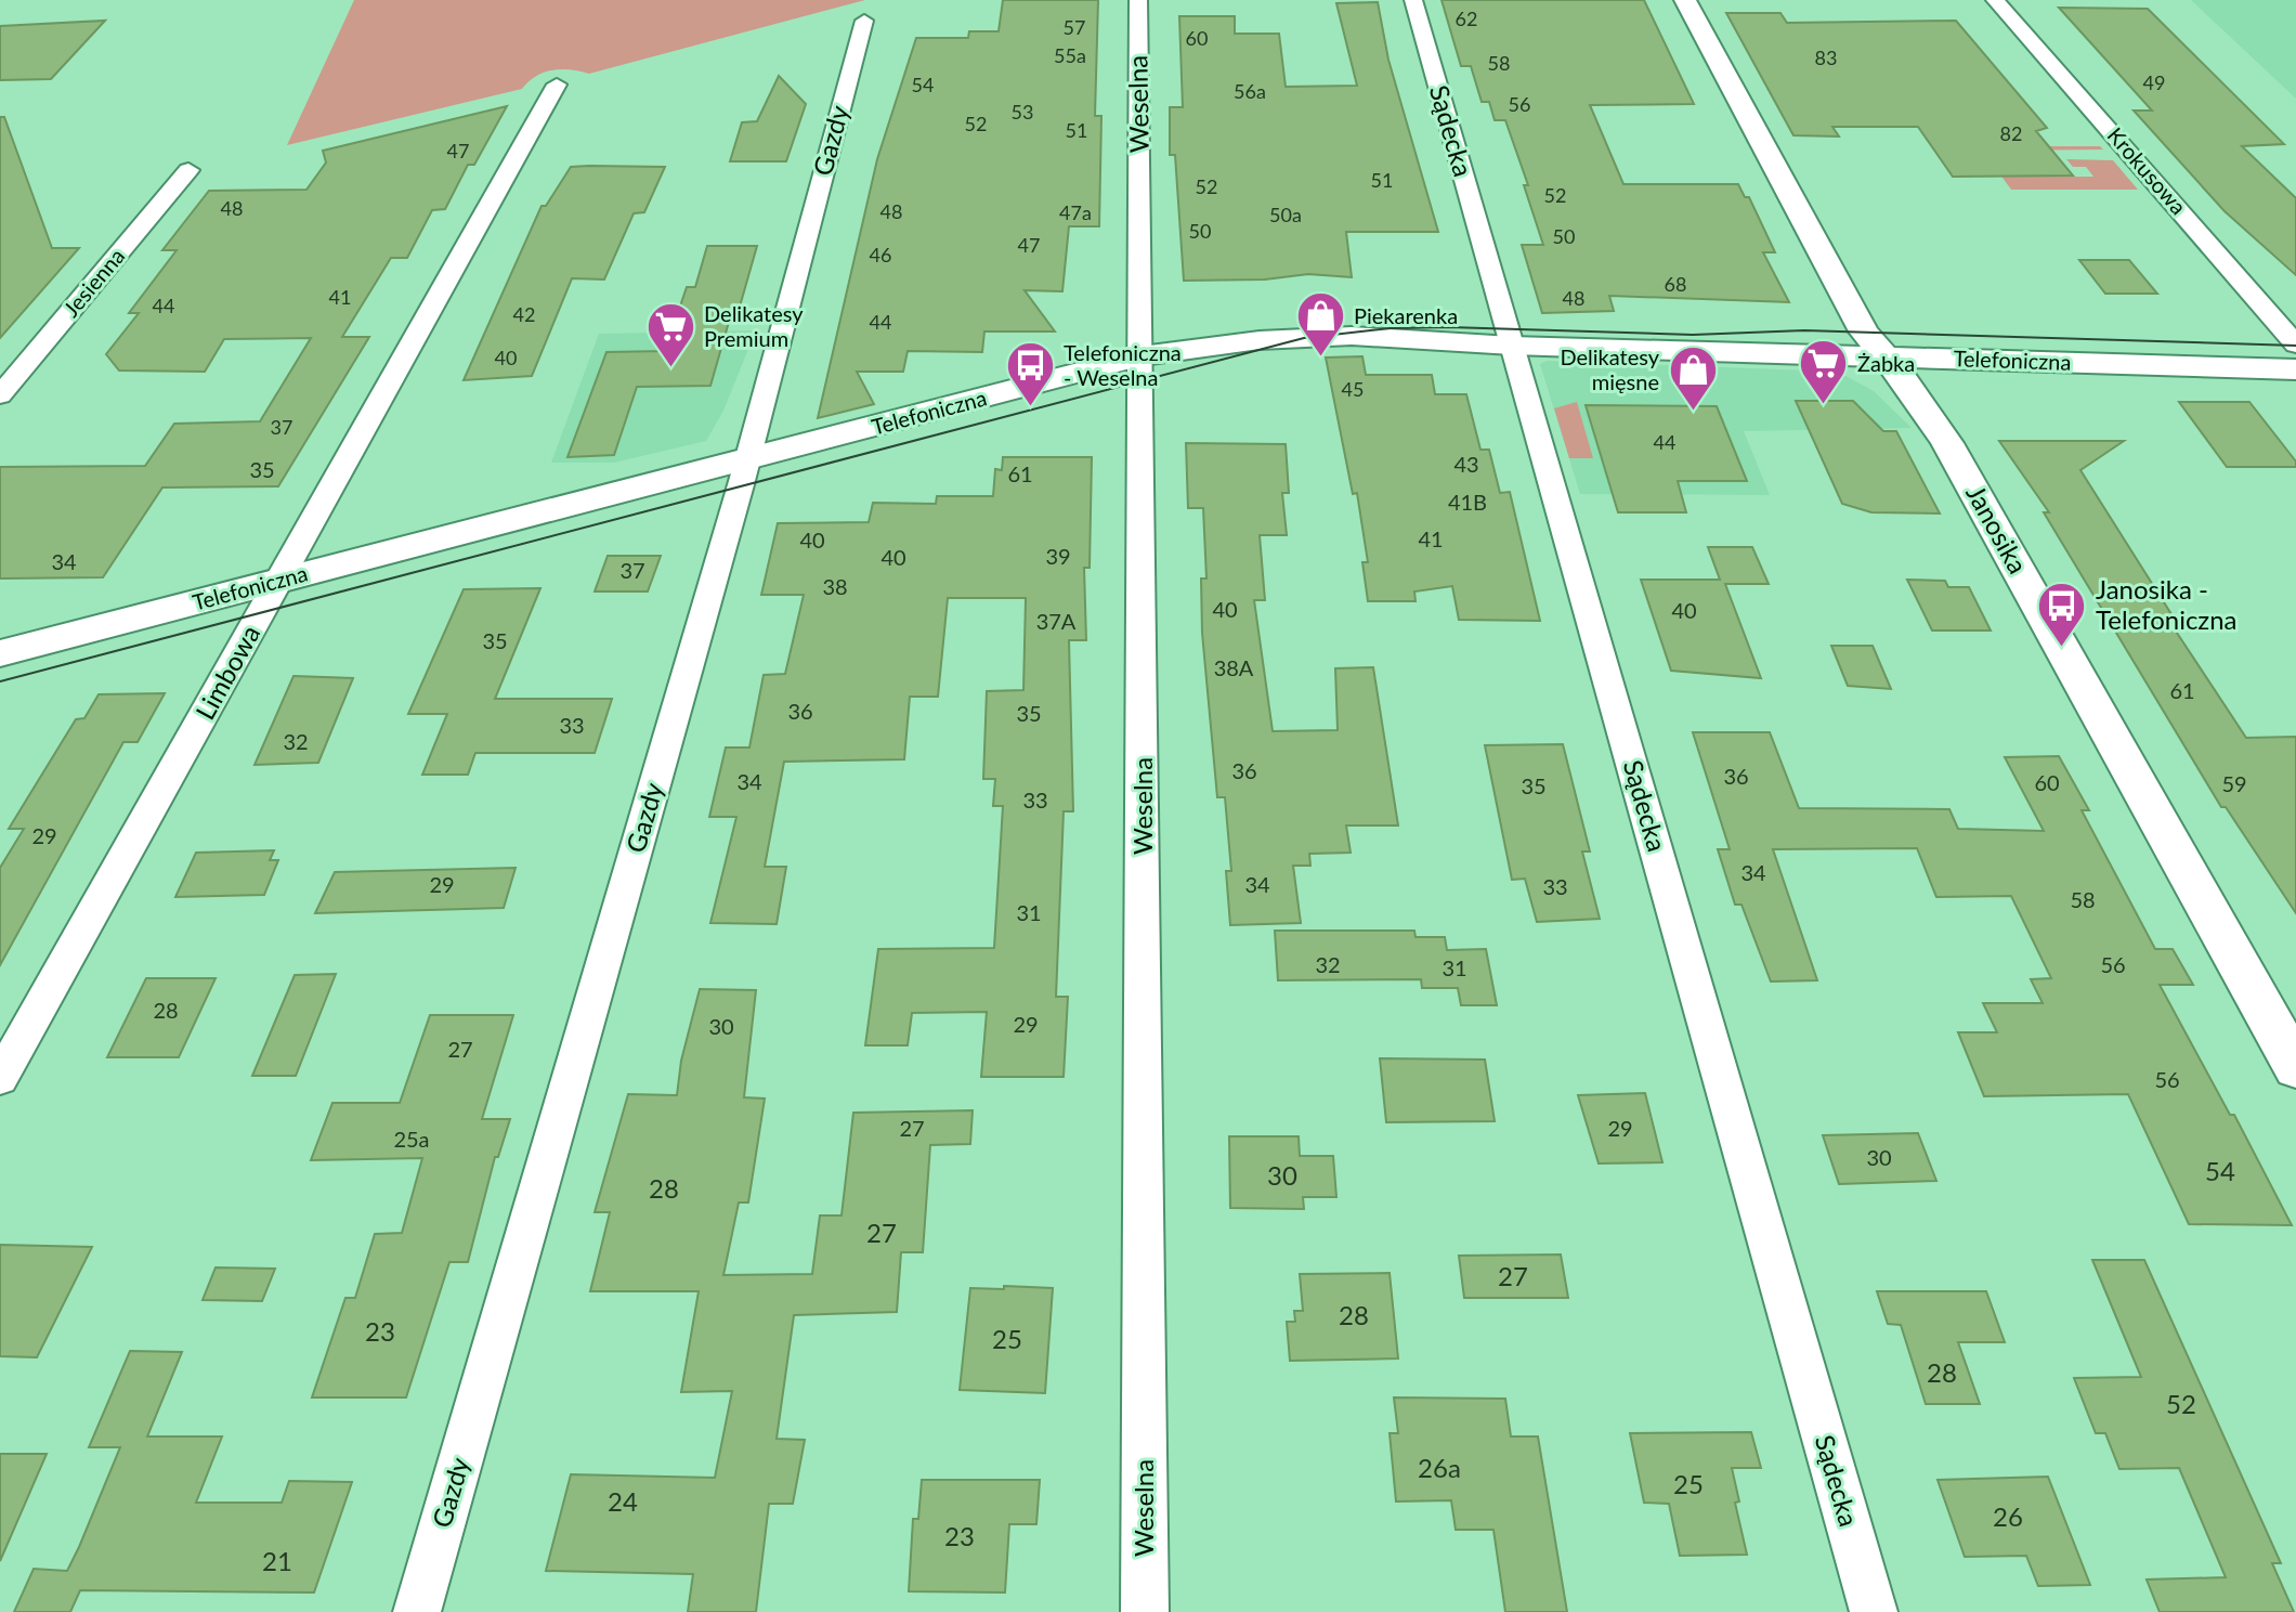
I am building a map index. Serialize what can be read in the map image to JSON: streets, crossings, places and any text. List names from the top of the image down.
{
  "streets": {
    "street": [
      "Weselna",
      "Sądecka",
      "Gazdy",
      "Krokusowa",
      "Jesienna",
      "Telefoniczna",
      "Janosika",
      "Limbowa"
    ]
  },
  "crossings": [
    ["Weselna", "Telefoniczna"],
    ["Sądecka", "Telefoniczna"],
    ["Gazdy", "Telefoniczna"],
    ["Telefoniczna", "Janosika"],
    ["Telefoniczna", "Limbowa"]
  ],
  "places": {
    "shop": ["Piekarenka", "Delikatesy mięsne"],
    "supermarket": ["Delikatesy Premium", "Żabka"],
    "bus stop": ["Telefoniczna - Weselna", "Janosika - Telefoniczna"]
  },
  "house_numbers": [
    "62",
    "57",
    "60",
    "55a",
    "83",
    "58",
    "49",
    "54",
    "56a",
    "56",
    "53",
    "52",
    "51",
    "82",
    "47",
    "51",
    "52",
    "52",
    "48",
    "48",
    "47a",
    "50a",
    "50",
    "50",
    "47",
    "46",
    "68",
    "41",
    "48",
    "44",
    "42",
    "44",
    "40",
    "45",
    "37",
    "44",
    "43",
    "35",
    "61",
    "41B",
    "41",
    "40",
    "39",
    "40",
    "34",
    "37",
    "38",
    "40",
    "40",
    "37A",
    "35",
    "38A",
    "61",
    "36",
    "35",
    "33",
    "32",
    "36",
    "36",
    "34",
    "60",
    "59",
    "35",
    "33",
    "29",
    "34",
    "29",
    "34",
    "33",
    "58",
    "31",
    "32",
    "56",
    "31",
    "28",
    "29",
    "30",
    "27",
    "56",
    "27",
    "29",
    "25a",
    "30",
    "54",
    "30",
    "28",
    "27",
    "27",
    "28",
    "23",
    "25",
    "28",
    "52",
    "26a",
    "25",
    "24",
    "26",
    "23",
    "21"
  ]
}
